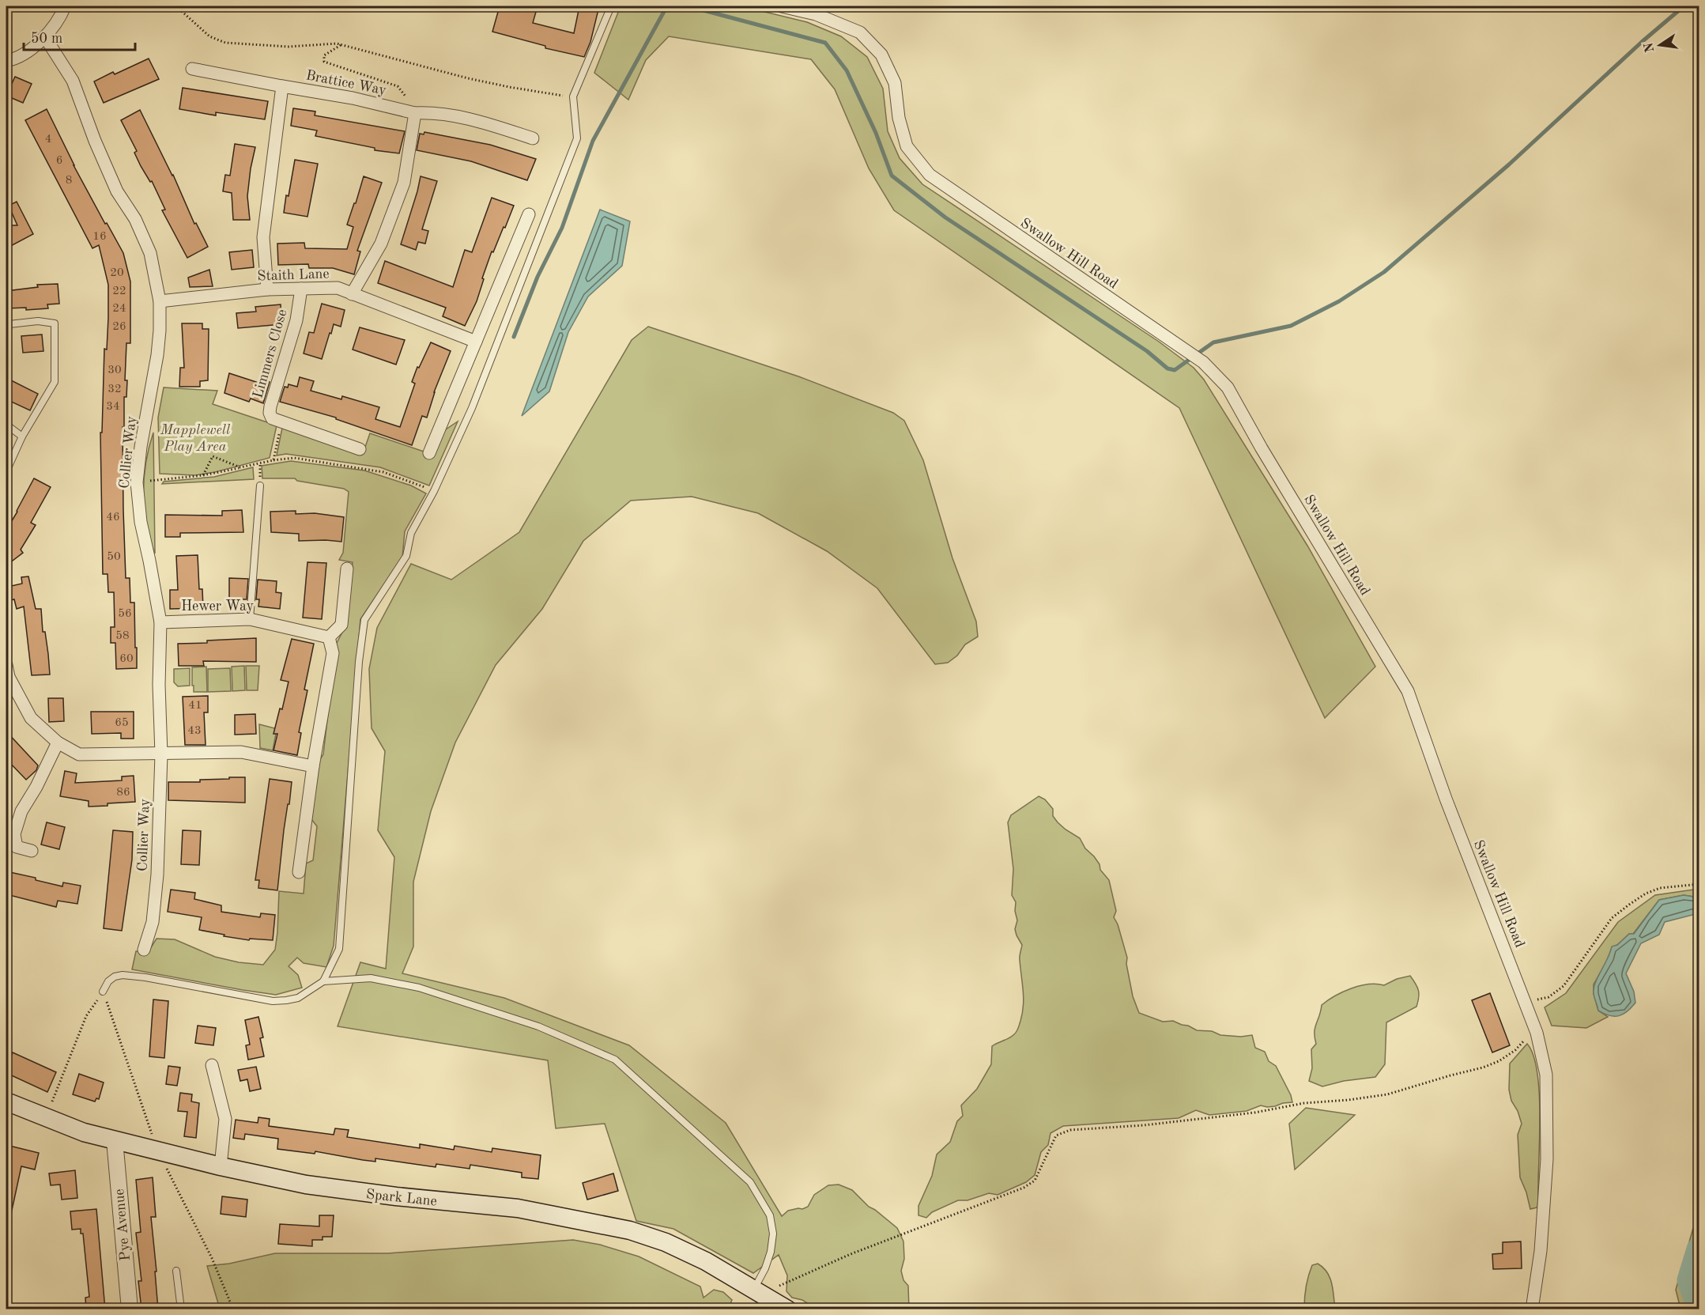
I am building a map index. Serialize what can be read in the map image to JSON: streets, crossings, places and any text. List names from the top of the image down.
{
  "streets": {
    "main road": ["Spark Lane"],
    "street": [
      "Brattice Way",
      "Swallow Hill Road",
      "Staith Lane",
      "Limmers Close",
      "Collier Way",
      "Hewer Way",
      "Pye Avenue"
    ]
  },
  "crossings": [
    ["Staith Lane", "Limmers Close"],
    ["Staith Lane", "Collier Way"],
    ["Collier Way", "Hewer Way"],
    ["Spark Lane", "Pye Avenue"]
  ],
  "parks": ["Mapplewell Play Area"],
  "house_numbers": [
    "4",
    "6",
    "8",
    "16",
    "20",
    "22",
    "24",
    "26",
    "30",
    "32",
    "34",
    "46",
    "50",
    "56",
    "58",
    "60",
    "41",
    "65",
    "43",
    "86"
  ],
  "scale_bar": "50 m",
  "north": "left"
}
